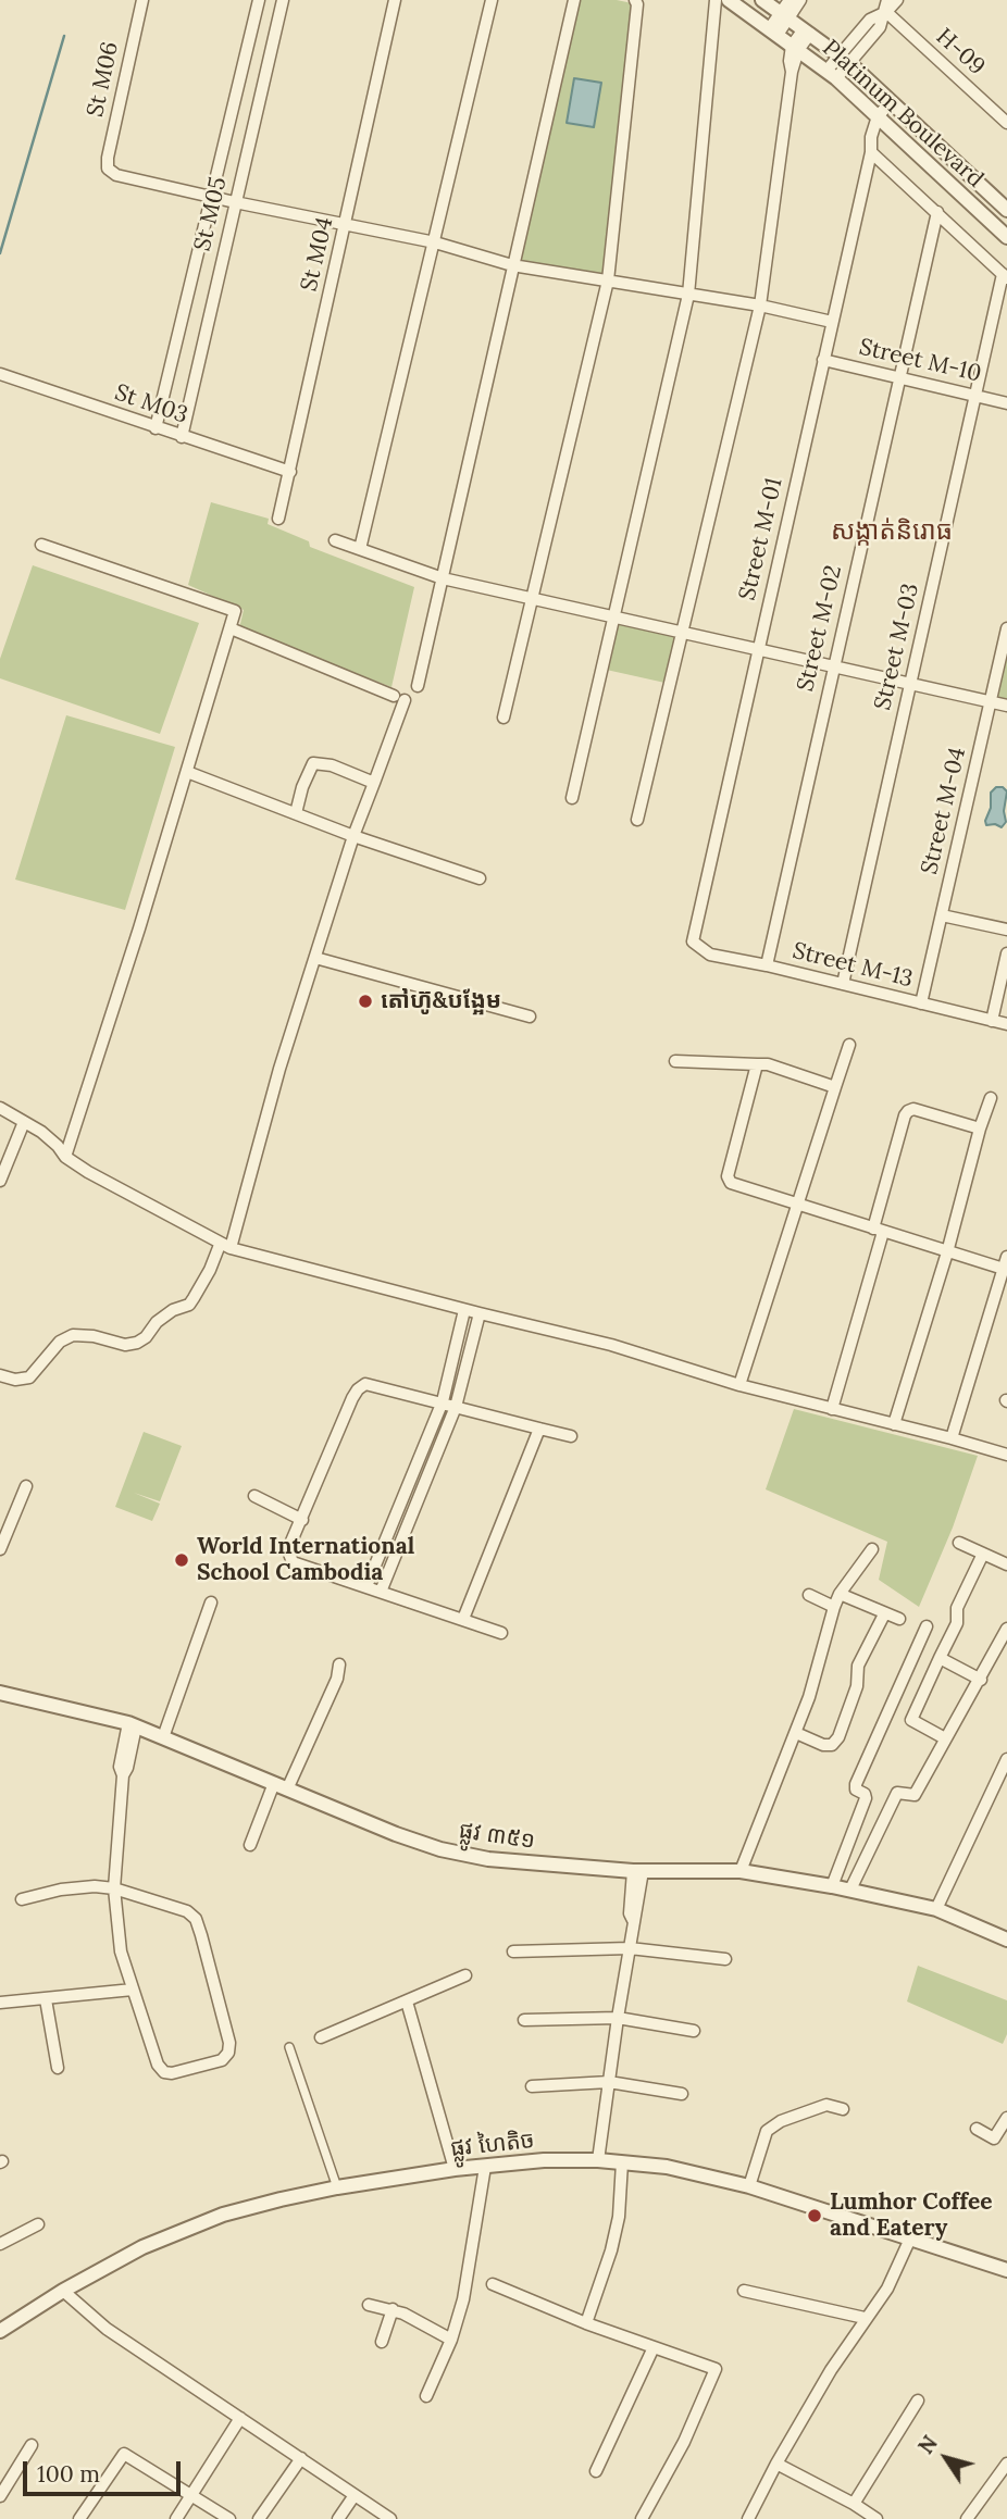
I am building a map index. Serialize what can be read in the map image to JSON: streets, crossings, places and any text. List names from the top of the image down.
{
  "streets": {
    "street": [
      "H-09",
      "St M06",
      "Platinum Boulevard",
      "St M05",
      "St M04",
      "Street M-10",
      "St M03",
      "Street M-01",
      "Street M-02",
      "Street M-03",
      "Street M-04",
      "Street M-13",
      "ផ្លូវ ៣៥១",
      "ផ្លូវ ហៃតិច"
    ]
  },
  "crossings": [
    ["St M06", "St M05"],
    ["Platinum Boulevard", "Street M-01"],
    ["St M05", "St M03"],
    ["St M04", "St M03"],
    ["Street M-10", "Street M-01"],
    ["Street M-10", "Street M-02"],
    ["Street M-10", "Street M-03"],
    ["Street M-01", "Street M-13"],
    ["Street M-02", "Street M-13"],
    ["Street M-03", "Street M-13"],
    ["Street M-04", "Street M-13"]
  ],
  "districts": ["សង្កាត់និរោធ"],
  "places": ["តៅហ៊ូ&បង្អែម", "World International School Cambodia", "Lumhor Coffee and Eatery"],
  "scale_bar": "100 m",
  "north": "top left"
}
